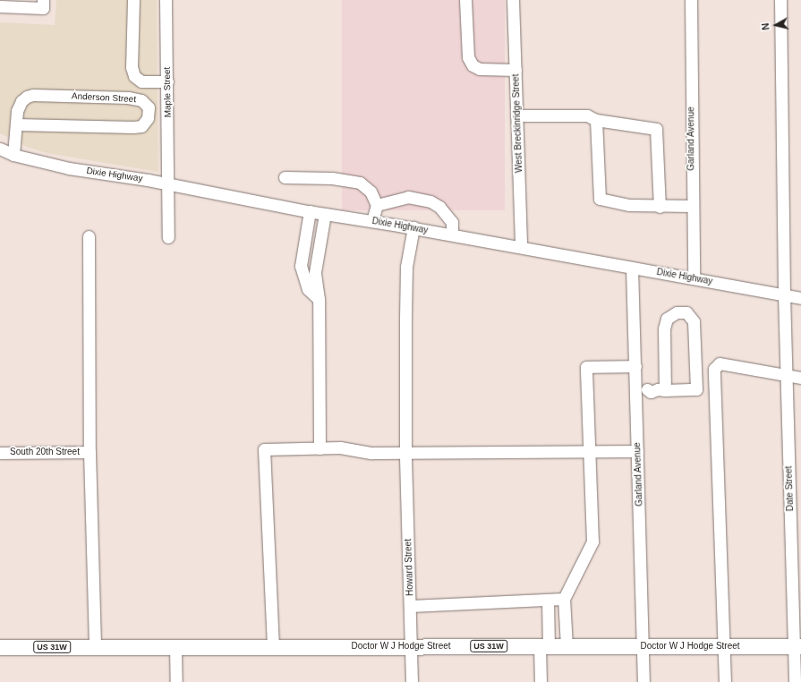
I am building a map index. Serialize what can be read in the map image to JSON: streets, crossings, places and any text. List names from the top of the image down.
{
  "streets": {
    "main road": ["Doctor W J Hodge Street", "US 31W"],
    "street": [
      "Maple Street",
      "Anderson Street",
      "West Breckinridge Street",
      "Garland Avenue",
      "Dixie Highway",
      "South 20th Street",
      "Date Street",
      "Howard Street"
    ]
  },
  "crossings": [
    ["Maple Street", "Dixie Highway"],
    ["Anderson Street", "Dixie Highway"],
    ["West Breckinridge Street", "Dixie Highway"],
    ["Garland Avenue", "Dixie Highway"],
    ["Garland Avenue", "Doctor W J Hodge Street"],
    ["Dixie Highway", "Date Street"],
    ["Dixie Highway", "Howard Street"],
    ["Date Street", "Doctor W J Hodge Street"],
    ["Howard Street", "Doctor W J Hodge Street"]
  ],
  "north": "left"
}
